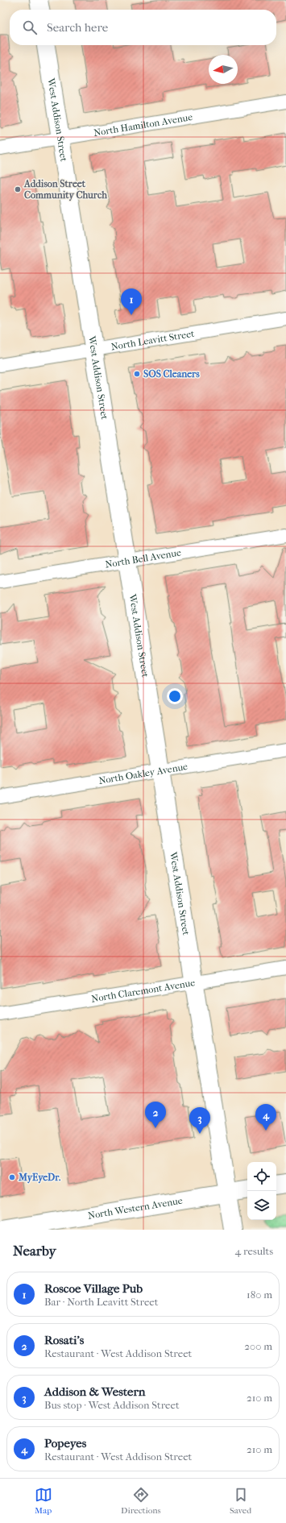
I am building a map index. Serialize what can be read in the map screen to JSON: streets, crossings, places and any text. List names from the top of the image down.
{
  "streets": {
    "street": [
      "West Addison Street",
      "North Hamilton Avenue",
      "North Leavitt Street",
      "North Bell Avenue",
      "North Oakley Avenue",
      "North Claremont Avenue",
      "North Western Avenue"
    ]
  },
  "crossings": [
    ["West Addison Street", "North Hamilton Avenue"],
    ["West Addison Street", "North Leavitt Street"],
    ["West Addison Street", "North Bell Avenue"],
    ["West Addison Street", "North Oakley Avenue"],
    ["West Addison Street", "North Claremont Avenue"],
    ["West Addison Street", "North Western Avenue"]
  ],
  "places": ["Addison Street Community Church", "SOS Cleaners", "MyEyeDr."],
  "north": "left",
  "page": {
    "search": "Search here",
    "pins": [
      "1",
      "2",
      "4",
      "3"
    ],
    "heading": ["Nearby", "4 results"],
    "list": [
      {
        "mark": "1",
        "name": "Roscoe Village Pub",
        "note": "Bar · North Leavitt Street",
        "value": "180 m"
      },
      {
        "mark": "2",
        "name": "Rosati's",
        "note": "Restaurant · West Addison Street",
        "value": "200 m"
      },
      {
        "mark": "3",
        "name": "Addison & Western",
        "note": "Bus stop · West Addison Street",
        "value": "210 m"
      },
      {
        "mark": "4",
        "name": "Popeyes",
        "note": "Restaurant · West Addison Street",
        "value": "210 m"
      }
    ],
    "nav": ["Map", "Directions", "Saved"]
  }
}
